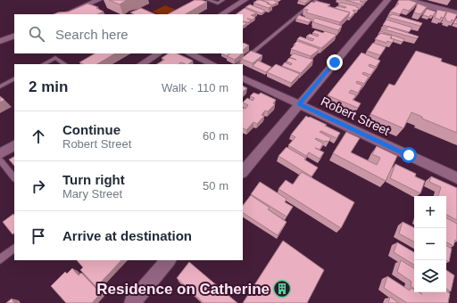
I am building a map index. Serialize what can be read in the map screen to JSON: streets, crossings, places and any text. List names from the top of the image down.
{
  "streets": {
    "street": ["Robert Street"]
  },
  "places": {
    "building": ["Residence on Catherine"]
  },
  "page": {
    "search": "Search here",
    "heading": ["2 min", "Walk · 110 m"],
    "list": [
      ["Continue", "Robert Street", "60 m"],
      ["Turn right", "Mary Street", "50 m"],
      "Arrive at destination"
    ],
    "map_buttons": ["+", "−"]
  }
}
